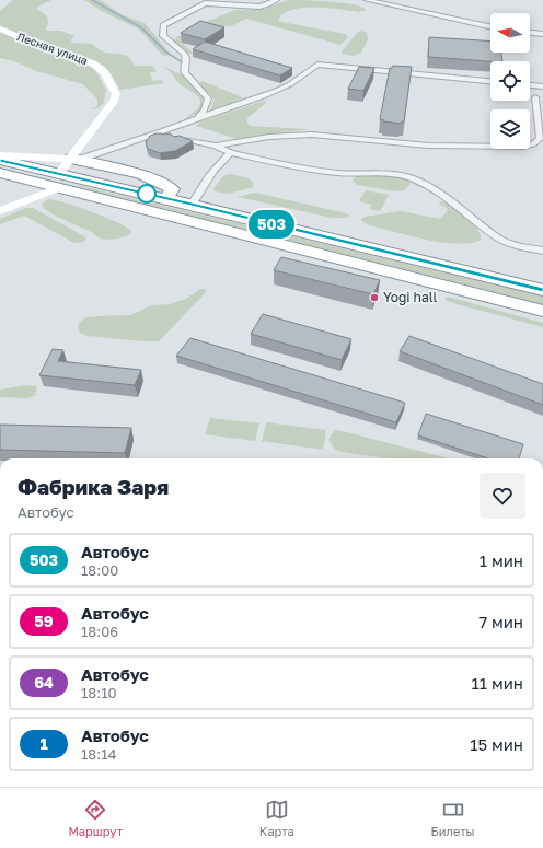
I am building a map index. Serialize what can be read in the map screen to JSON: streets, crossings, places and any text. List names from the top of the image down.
{
  "streets": {
    "main road": ["Лесная улица"]
  },
  "places": ["Yogi hall"],
  "lines": ["bus line 503"],
  "north": "left",
  "page": {
    "on_map": "503",
    "heading": ["Фабрика Заря", "Автобус"],
    "list": [
      {
        "mark": "503",
        "name": "Автобус",
        "note": "18:00",
        "value": "1 мин"
      },
      {
        "mark": "59",
        "name": "Автобус",
        "note": "18:06",
        "value": "7 мин"
      },
      {
        "mark": "64",
        "name": "Автобус",
        "note": "18:10",
        "value": "11 мин"
      },
      {
        "mark": "1",
        "name": "Автобус",
        "note": "18:14",
        "value": "15 мин"
      }
    ],
    "tabs": ["Маршрут", "Карта", "Билеты"]
  }
}
